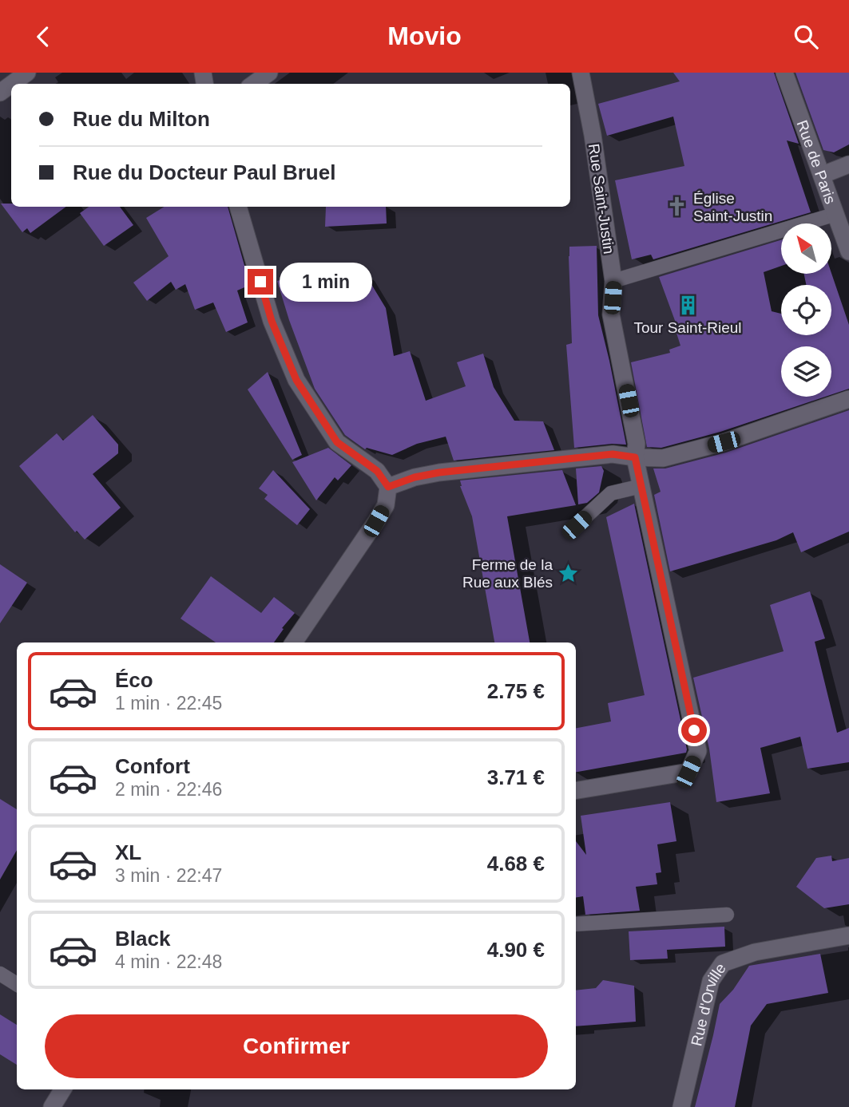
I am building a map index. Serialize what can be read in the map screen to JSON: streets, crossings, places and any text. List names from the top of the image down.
{
  "streets": {
    "street": ["Rue de Paris", "Rue Saint-Justin", "Rue d'Orville"]
  },
  "places": {
    "church": ["Église Saint-Justin"],
    "building": ["Tour Saint-Rieul"],
    "place": ["Ferme de la Rue aux Blés"]
  },
  "north": "top left",
  "page": {
    "header": "Movio",
    "banner": ["Rue du Milton", "Rue du Docteur Paul Bruel"],
    "bubble": "1 min",
    "list": [
      {
        "name": "Éco",
        "note": "1 min · 22:45",
        "value": "2.75 €"
      },
      {
        "name": "Confort",
        "note": "2 min · 22:46",
        "value": "3.71 €"
      },
      {
        "name": "XL",
        "note": "3 min · 22:47",
        "value": "4.68 €"
      },
      {
        "name": "Black",
        "note": "4 min · 22:48",
        "value": "4.90 €"
      }
    ],
    "buttons": "Confirmer"
  }
}
